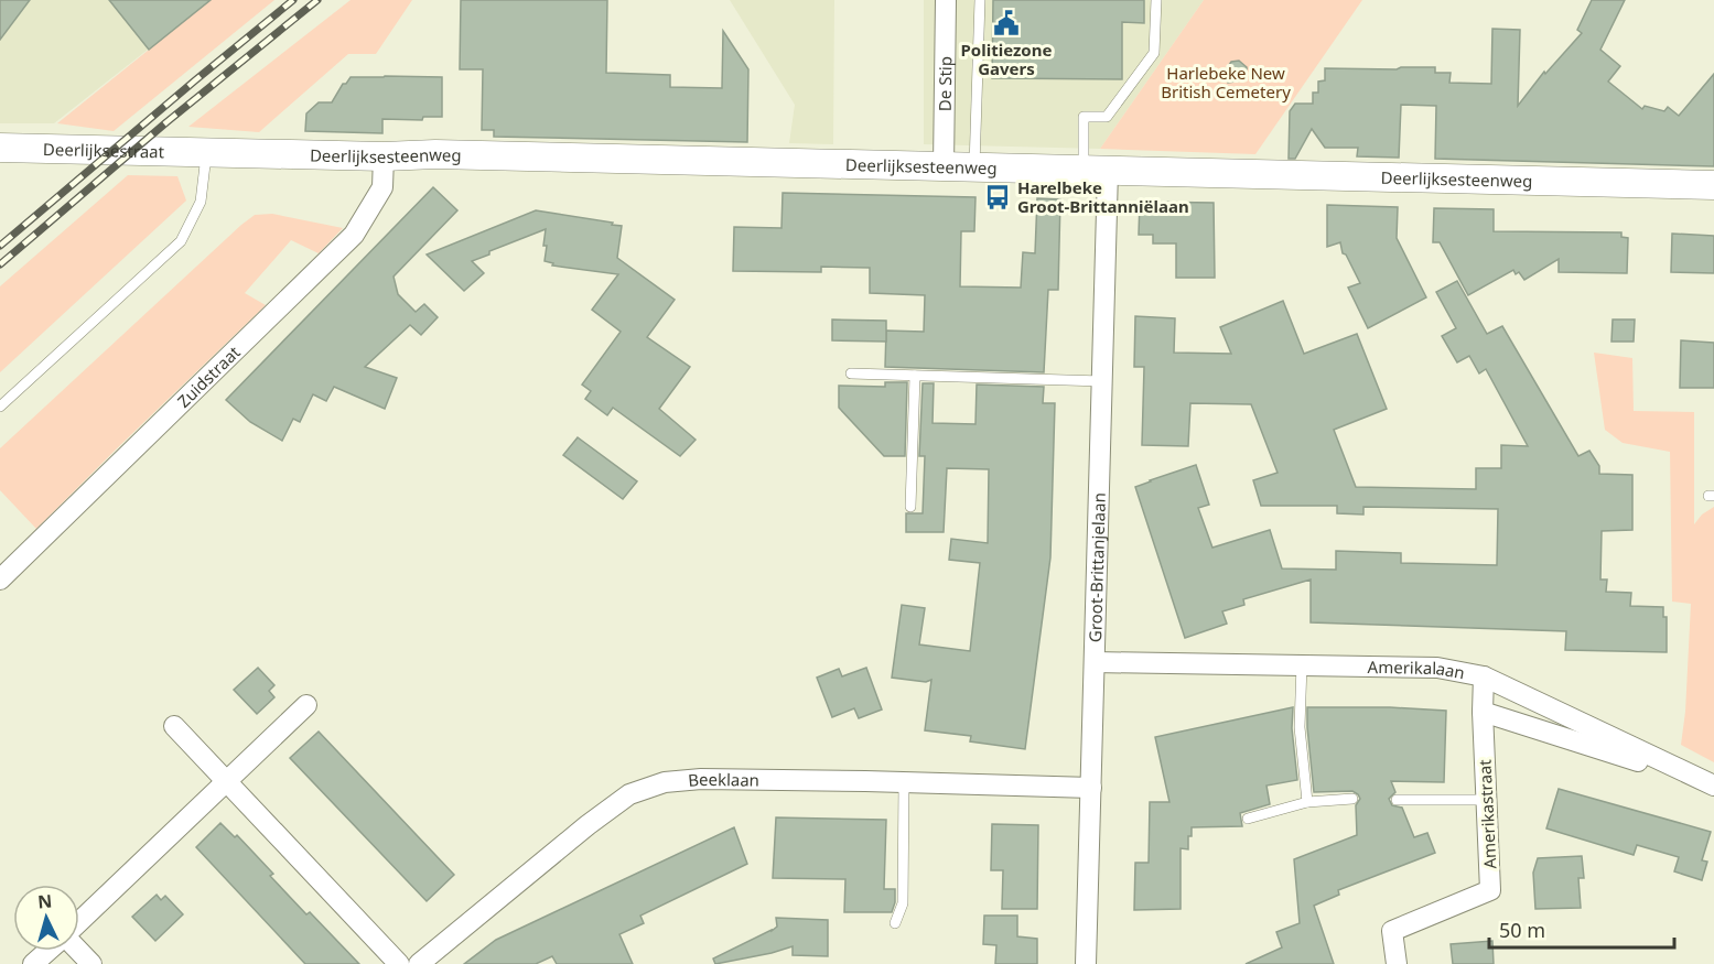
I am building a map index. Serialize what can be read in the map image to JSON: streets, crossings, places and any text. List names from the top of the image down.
{
  "streets": {
    "main road": ["Deerlijksestraat", "Deerlijksesteenweg"],
    "street": [
      "De Stip",
      "Zuidstraat",
      "Groot-Brittanjelaan",
      "Amerikalaan",
      "Beeklaan",
      "Amerikastraat"
    ]
  },
  "crossings": [
    ["De Stip", "Deerlijksesteenweg"],
    ["Deerlijksestraat", "Deerlijksesteenweg"],
    ["Deerlijksesteenweg", "Zuidstraat"],
    ["Deerlijksesteenweg", "Groot-Brittanjelaan"],
    ["Groot-Brittanjelaan", "Amerikalaan"],
    ["Groot-Brittanjelaan", "Beeklaan"],
    ["Amerikalaan", "Amerikastraat"]
  ],
  "parks": ["Harlebeke New British Cemetery"],
  "places": {
    "public building": ["Politiezone Gavers"],
    "bus stop": ["Harelbeke Groot-Brittanniëlaan"]
  },
  "scale_bar": "50 m",
  "north": "top"
}
